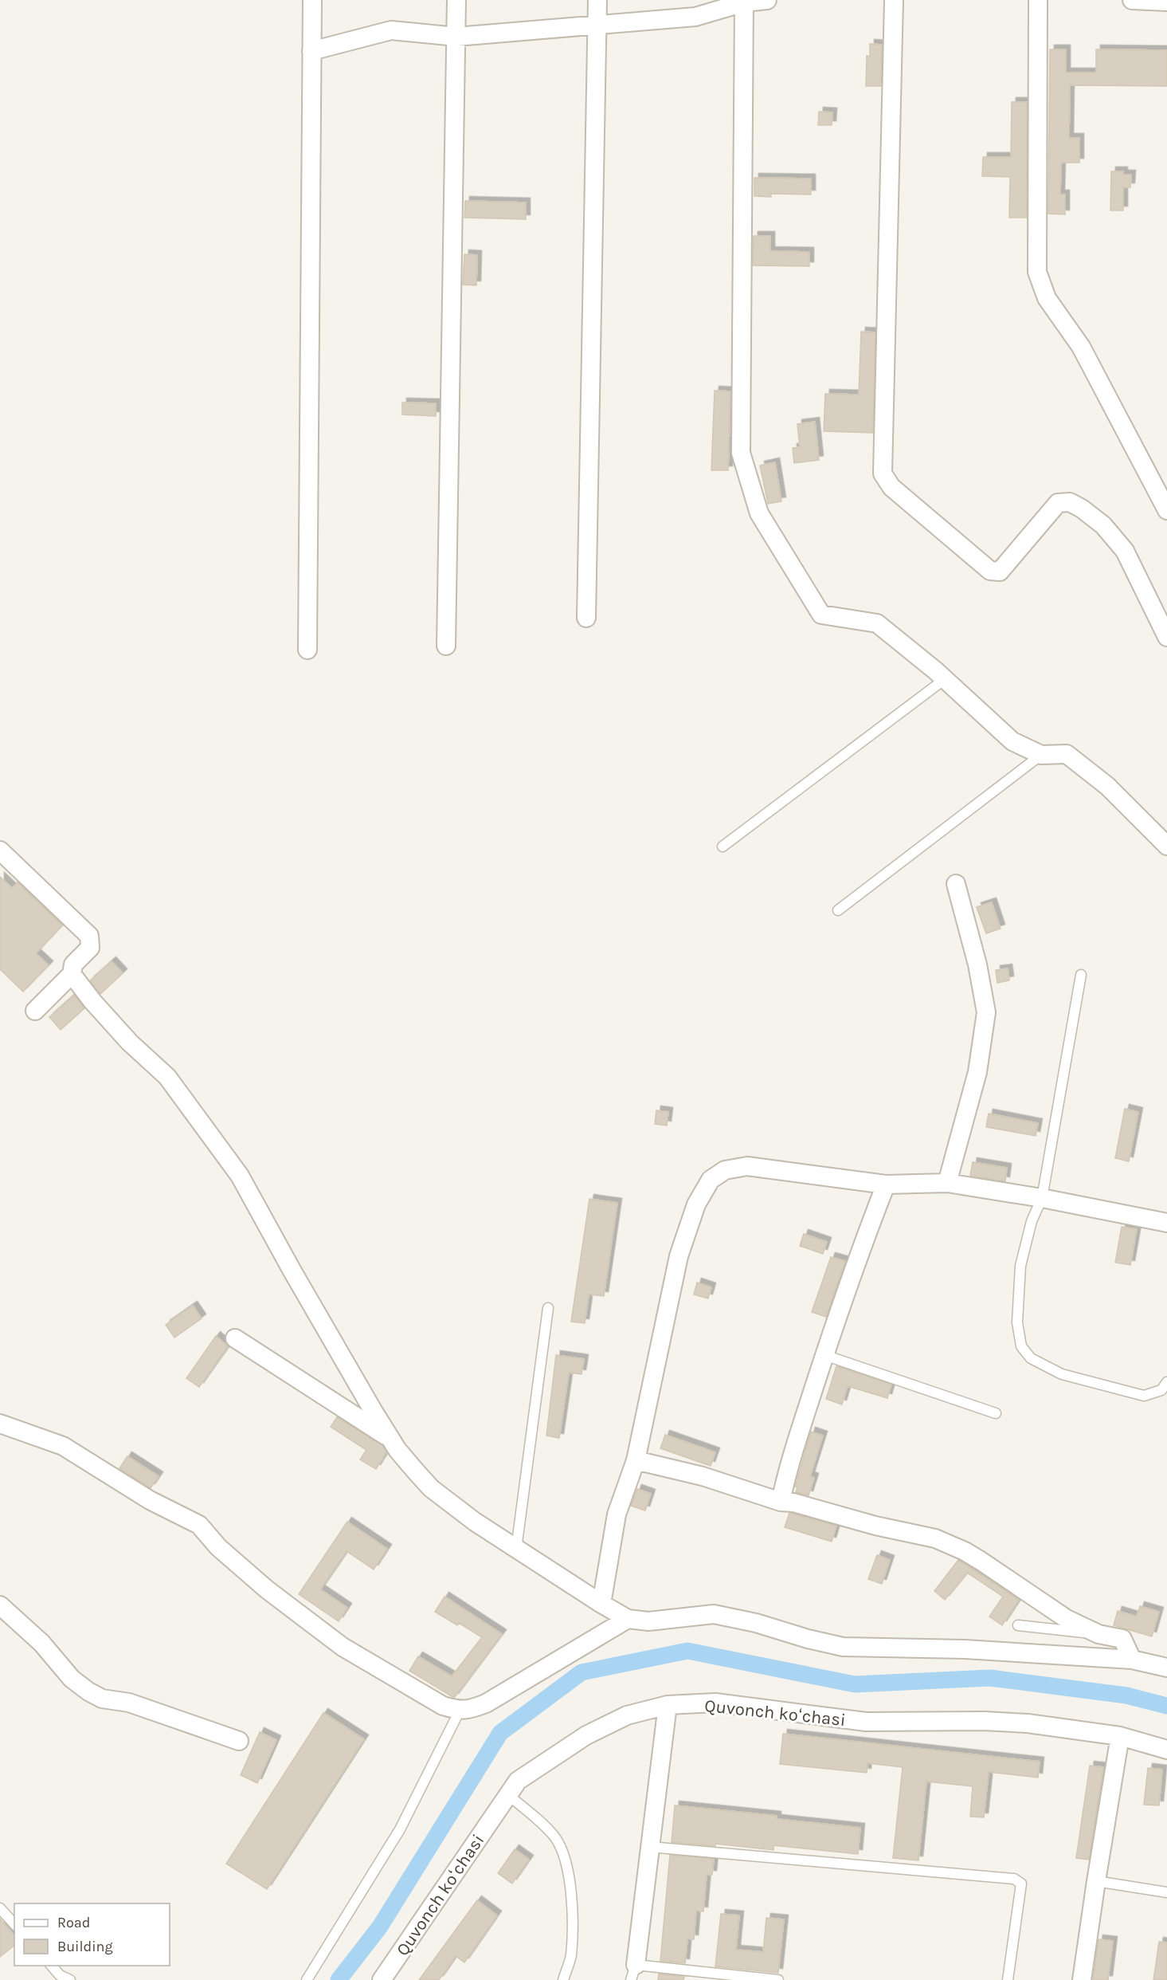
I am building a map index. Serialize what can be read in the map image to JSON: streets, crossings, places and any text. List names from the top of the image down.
{
  "streets": {
    "street": ["Quvonch koʻchasi"]
  },
  "legend": ["Road", "Building"]
}
